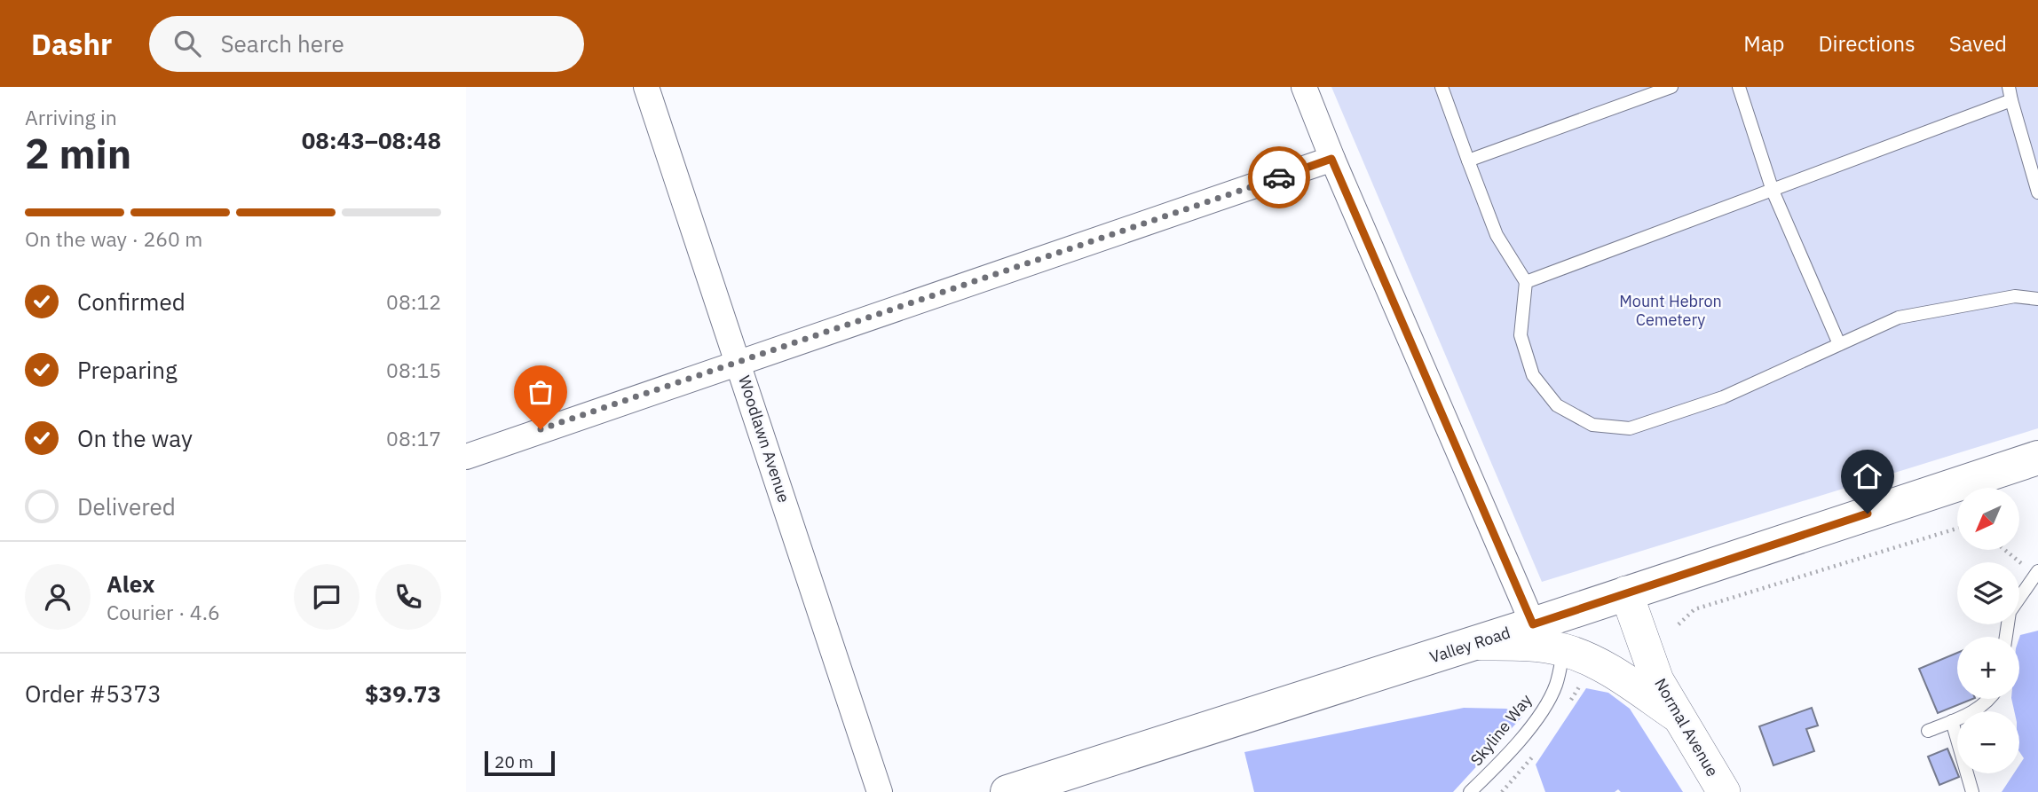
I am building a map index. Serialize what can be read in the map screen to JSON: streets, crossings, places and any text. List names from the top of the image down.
{
  "streets": {
    "main road": ["Valley Road"],
    "street": ["Woodlawn Avenue", "Normal Avenue"],
    "lane": ["Skyline Way"]
  },
  "crossings": [
    ["Valley Road", "Normal Avenue"]
  ],
  "parks": ["Mount Hebron Cemetery"],
  "scale_bar": "20 m",
  "north": "bottom left",
  "page": {
    "header": "Dashr",
    "search": "Search here",
    "nav": ["Map", "Directions", "Saved"],
    "heading": ["2 min", "Arriving in", "08:43–08:48"],
    "panel": [
      "Alex",
      "Courier · 4.6",
      "Order #5373",
      "$39.73"
    ],
    "bar": "On the way · 260 m",
    "list": [
      ["Confirmed", "08:12"],
      ["Preparing", "08:15"],
      ["On the way", "08:17"],
      "Delivered"
    ],
    "map_buttons": ["+", "−"],
    "scale": "20 m"
  }
}
